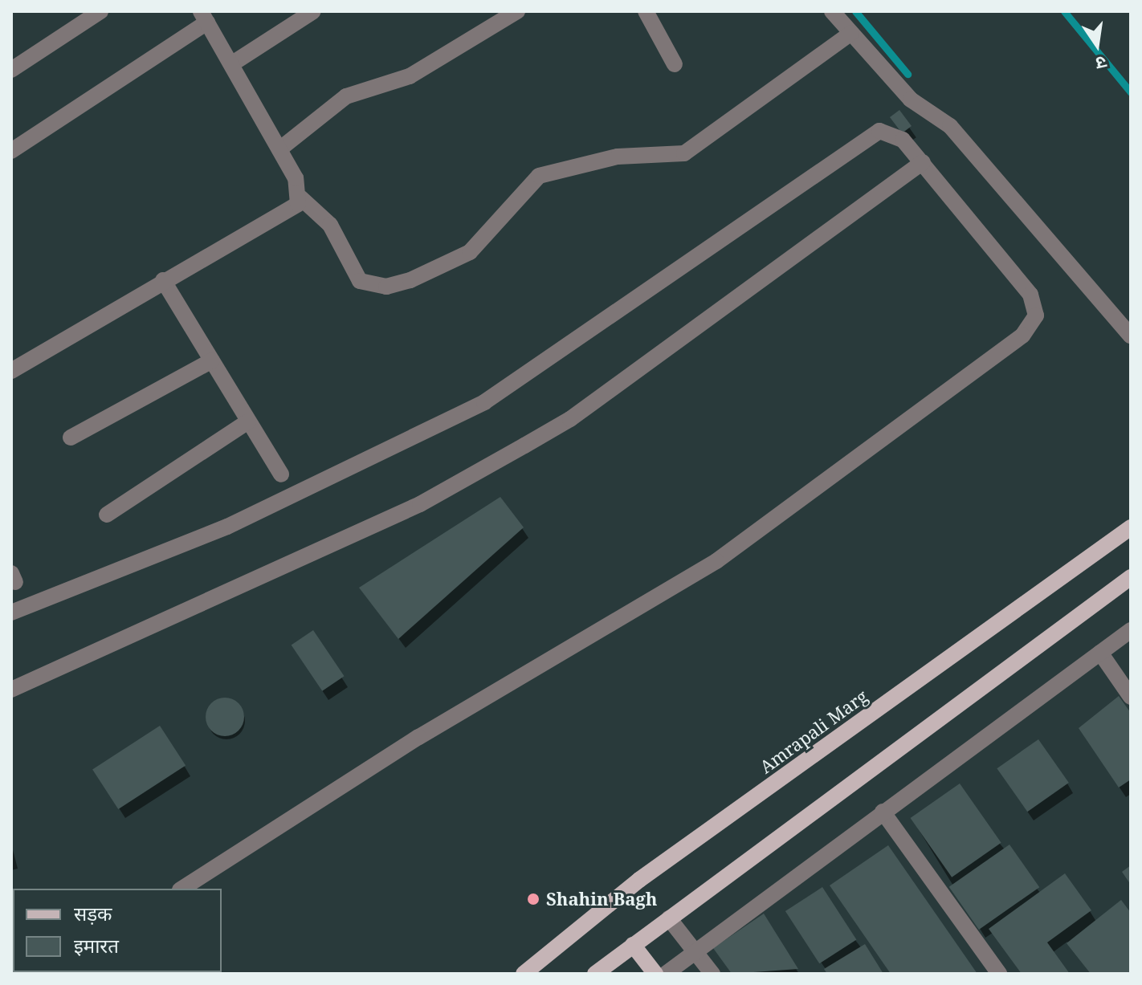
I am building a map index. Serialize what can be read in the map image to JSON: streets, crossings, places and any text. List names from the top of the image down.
{
  "streets": {
    "main road": ["Amrapali Marg"]
  },
  "places": ["Shahin Bagh"],
  "legend": ["सड़क", "इमारत"],
  "north": "bottom"
}
